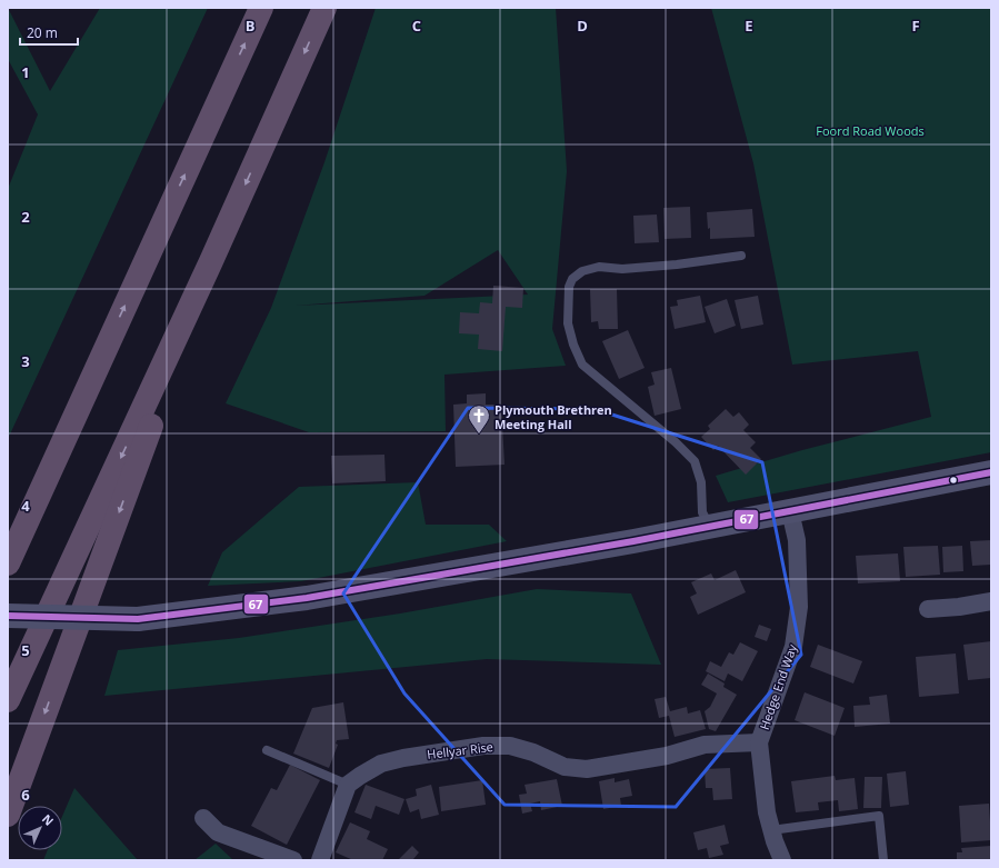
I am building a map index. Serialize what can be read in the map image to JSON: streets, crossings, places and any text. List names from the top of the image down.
{
  "streets": {
    "street": ["Hedge End Way", "Hellyar Rise"]
  },
  "crossings": [
    ["Hedge End Way", "Hellyar Rise"]
  ],
  "parks": ["Foord Road Woods"],
  "places": {
    "church": ["Plymouth Brethren Meeting Hall"]
  },
  "lines": ["transit line 67"],
  "scale_bar": "20 m",
  "north": "top right",
  "grid": {
    "columns": [
      "B",
      "C",
      "D",
      "E",
      "F"
    ],
    "rows": [
      "1",
      "2",
      "3",
      "4",
      "5",
      "6"
    ]
  }
}
